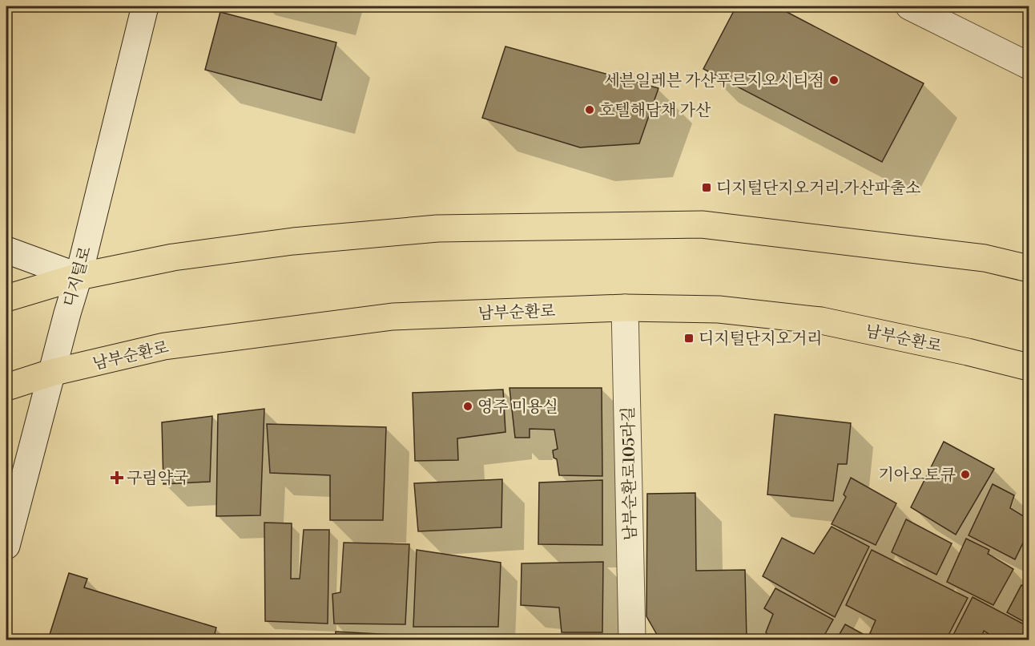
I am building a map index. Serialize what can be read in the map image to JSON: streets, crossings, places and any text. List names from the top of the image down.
{
  "streets": {
    "main road": ["디지털로", "남부순환로", "남부순환로105라길"]
  },
  "crossings": [
    ["디지털로", "남부순환로"],
    ["남부순환로", "남부순환로105라길"]
  ],
  "places": {
    "other": [
      "세븐일레븐 가산푸르지오시티점",
      "호텔해담채 가산",
      "영주 미용실",
      "기아오토큐"
    ],
    "transit": ["디지털단지오거리.가산파출소", "디지털단지오거리"],
    "health": ["구림약국"]
  }
}
